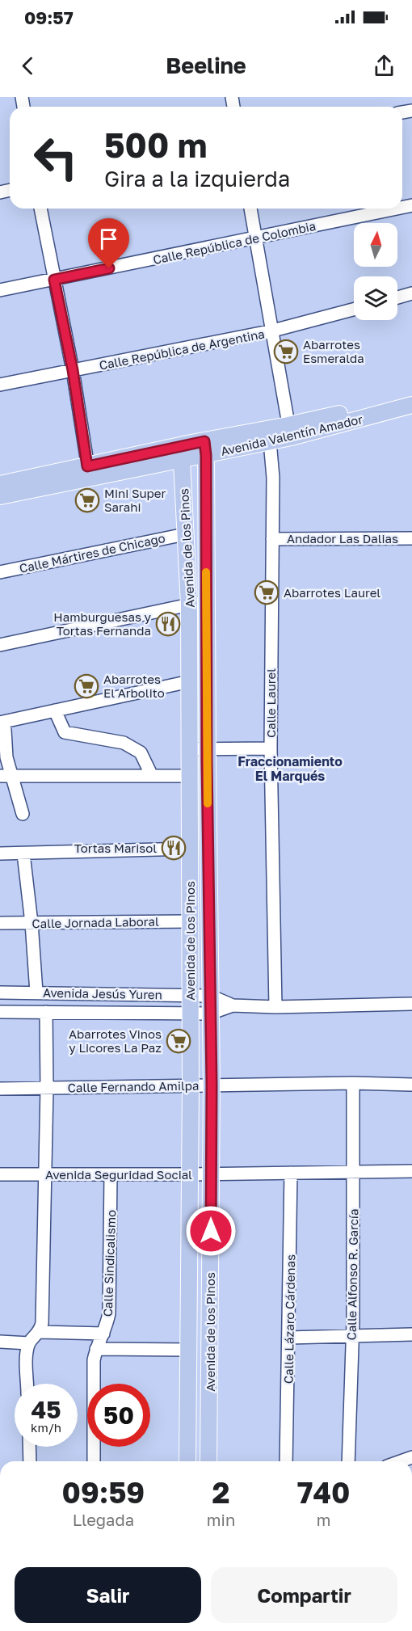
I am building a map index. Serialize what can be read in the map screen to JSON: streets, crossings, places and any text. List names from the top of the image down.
{
  "streets": {
    "main road": ["Avenida Valentín Amador", "Avenida de los Pinos"],
    "street": [
      "Calle República de Colombia",
      "Calle República de Argentina",
      "Andador Las Dalias",
      "Calle Mártires de Chicago",
      "Calle Laurel",
      "Calle Jornada Laboral",
      "Avenida Jesús Yuren",
      "Calle Fernando Amilpa",
      "Avenida Seguridad Social",
      "Calle Sindicalismo",
      "Calle Alfonso R. García",
      "Calle Lázaro Cárdenas"
    ]
  },
  "crossings": [
    ["Avenida Valentín Amador", "Avenida de los Pinos"],
    ["Avenida Valentín Amador", "Calle Laurel"],
    ["Andador Las Dalias", "Calle Laurel"],
    ["Avenida de los Pinos", "Calle Mártires de Chicago"],
    ["Avenida de los Pinos", "Calle Jornada Laboral"],
    ["Avenida de los Pinos", "Avenida Jesús Yuren"],
    ["Avenida de los Pinos", "Calle Fernando Amilpa"],
    ["Avenida de los Pinos", "Avenida Seguridad Social"],
    ["Calle Laurel", "Avenida Jesús Yuren"],
    ["Calle Fernando Amilpa", "Calle Alfonso R. García"],
    ["Avenida Seguridad Social", "Calle Sindicalismo"],
    ["Avenida Seguridad Social", "Calle Alfonso R. García"],
    ["Avenida Seguridad Social", "Calle Lázaro Cárdenas"]
  ],
  "districts": ["Fraccionamiento El Marqués"],
  "places": {
    "supermarket": [
      "Abarrotes Esmeralda",
      "Mini Super Sarahi",
      "Abarrotes Laurel",
      "Abarrotes El Arbolito",
      "Abarrotes Vinos y Licores La Paz"
    ],
    "restaurant": ["Hamburguesas y Tortas Fernanda", "Tortas Marisol"]
  },
  "north": "top",
  "page": {
    "status": "09:57",
    "header": "Beeline",
    "turn": ["500 m", "Gira a la izquierda"],
    "speed": "45 km/h",
    "limit": "50",
    "eta": [
      "09:59",
      "Llegada",
      "2",
      "min",
      "740",
      "m"
    ],
    "buttons": ["Salir", "Compartir"]
  }
}
